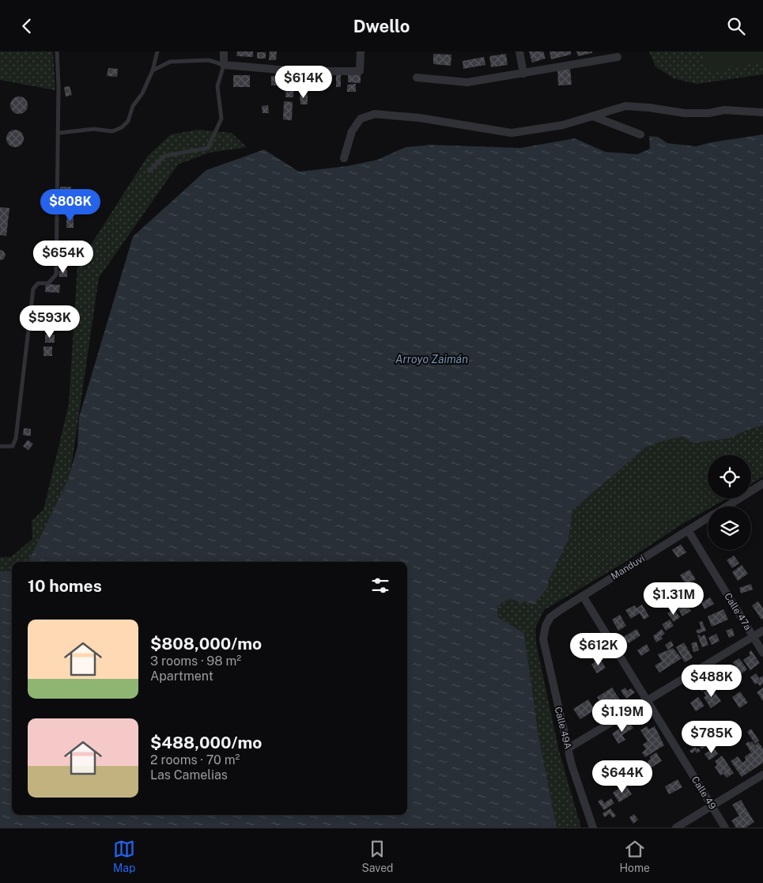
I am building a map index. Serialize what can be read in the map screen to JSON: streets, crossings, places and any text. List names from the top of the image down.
{
  "streets": {
    "street": [
      "Manduví",
      "Calle 47a",
      "Calle 49A",
      "Calle 49"
    ]
  },
  "crossings": [
    ["Manduví", "Calle 47a"],
    ["Manduví", "Calle 49A"],
    ["Manduví", "Calle 49"]
  ],
  "water": ["Arroyo Zaimán"],
  "page": {
    "header": "Dwello",
    "price": [
      "$614K",
      "$808K",
      "$654K",
      "$593K",
      "$1.31M",
      "$612K",
      "$488K",
      "$1.19M",
      "$785K",
      "$644K"
    ],
    "heading": "10 homes",
    "list": [
      {
        "name": "$808,000/mo",
        "note": "3 rooms · 98 m² · Apartment"
      },
      {
        "name": "$488,000/mo",
        "note": "2 rooms · 70 m² · Las Camelias"
      }
    ],
    "tabs": ["Map", "Saved", "Home"]
  }
}
